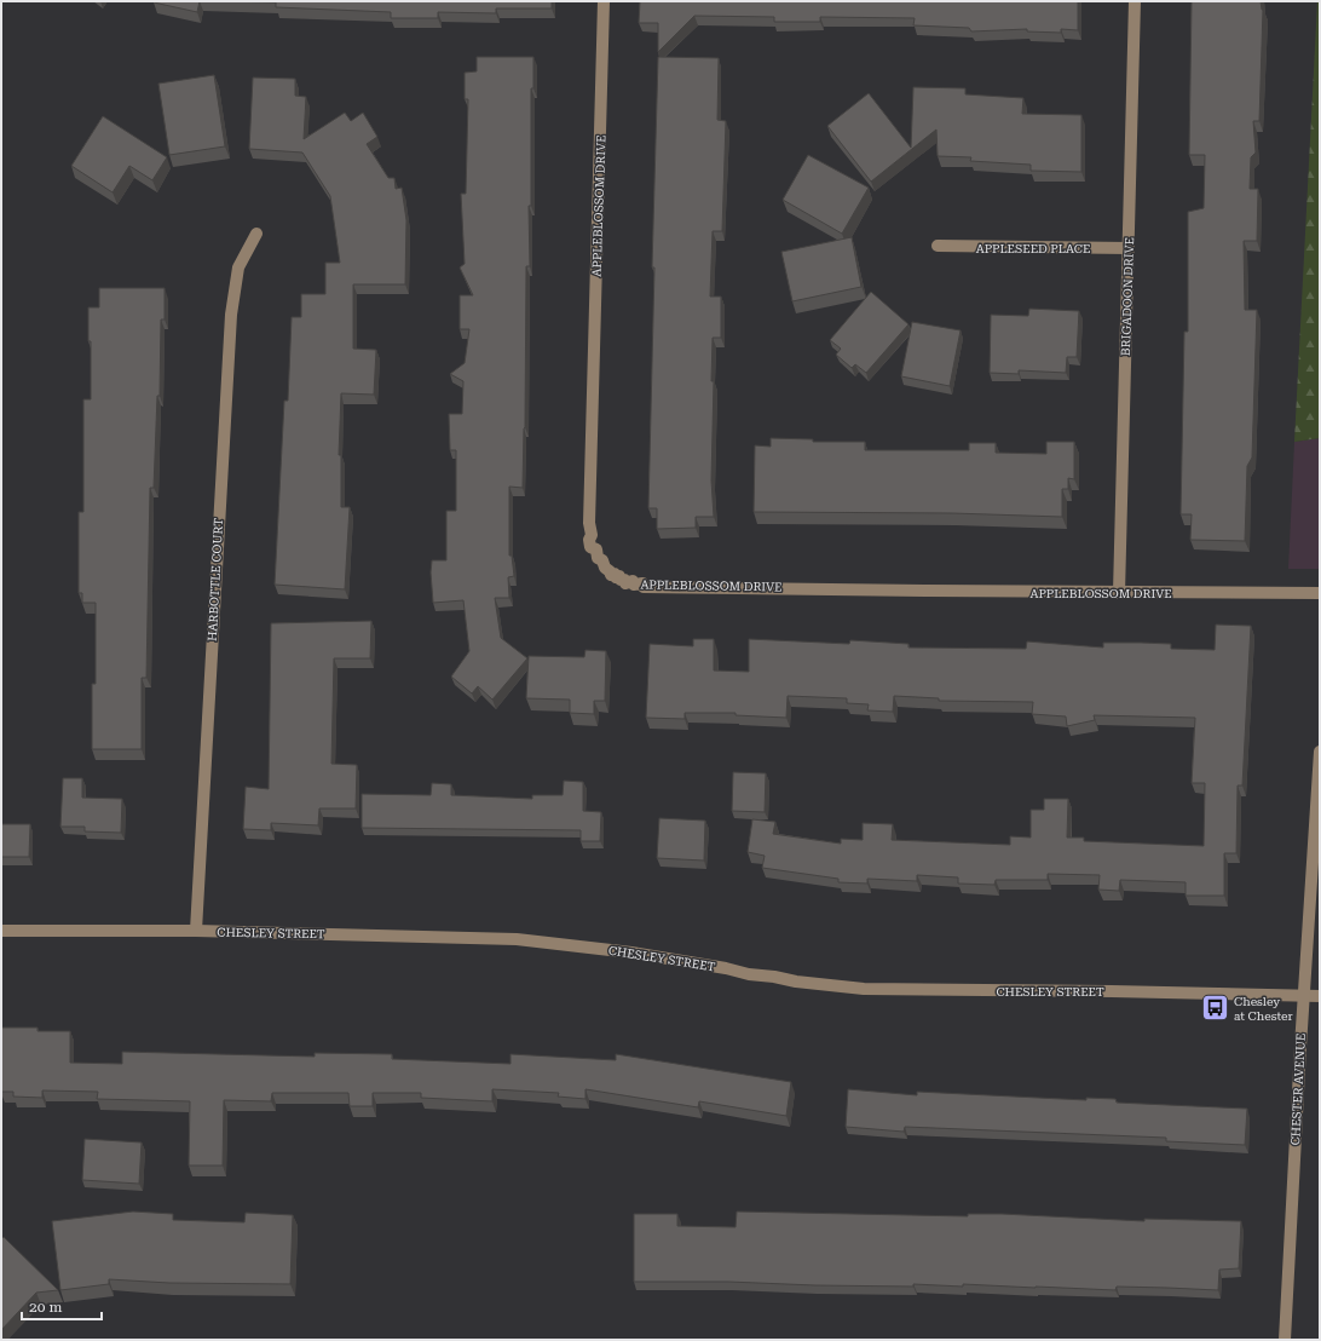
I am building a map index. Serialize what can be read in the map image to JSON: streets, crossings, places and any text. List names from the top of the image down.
{
  "streets": {
    "street": [
      "APPLEBLOSSOM DRIVE",
      "APPLESEED PLACE",
      "BRIGADOON DRIVE",
      "HARBOTTLE COURT",
      "CHESLEY STREET",
      "CHESTER AVENUE"
    ]
  },
  "crossings": [
    ["APPLEBLOSSOM DRIVE", "BRIGADOON DRIVE"],
    ["APPLESEED PLACE", "BRIGADOON DRIVE"],
    ["HARBOTTLE COURT", "CHESLEY STREET"],
    ["CHESLEY STREET", "CHESTER AVENUE"]
  ],
  "places": {
    "bus stop": ["Chesley at Chester"]
  },
  "scale_bar": "20 m"
}
